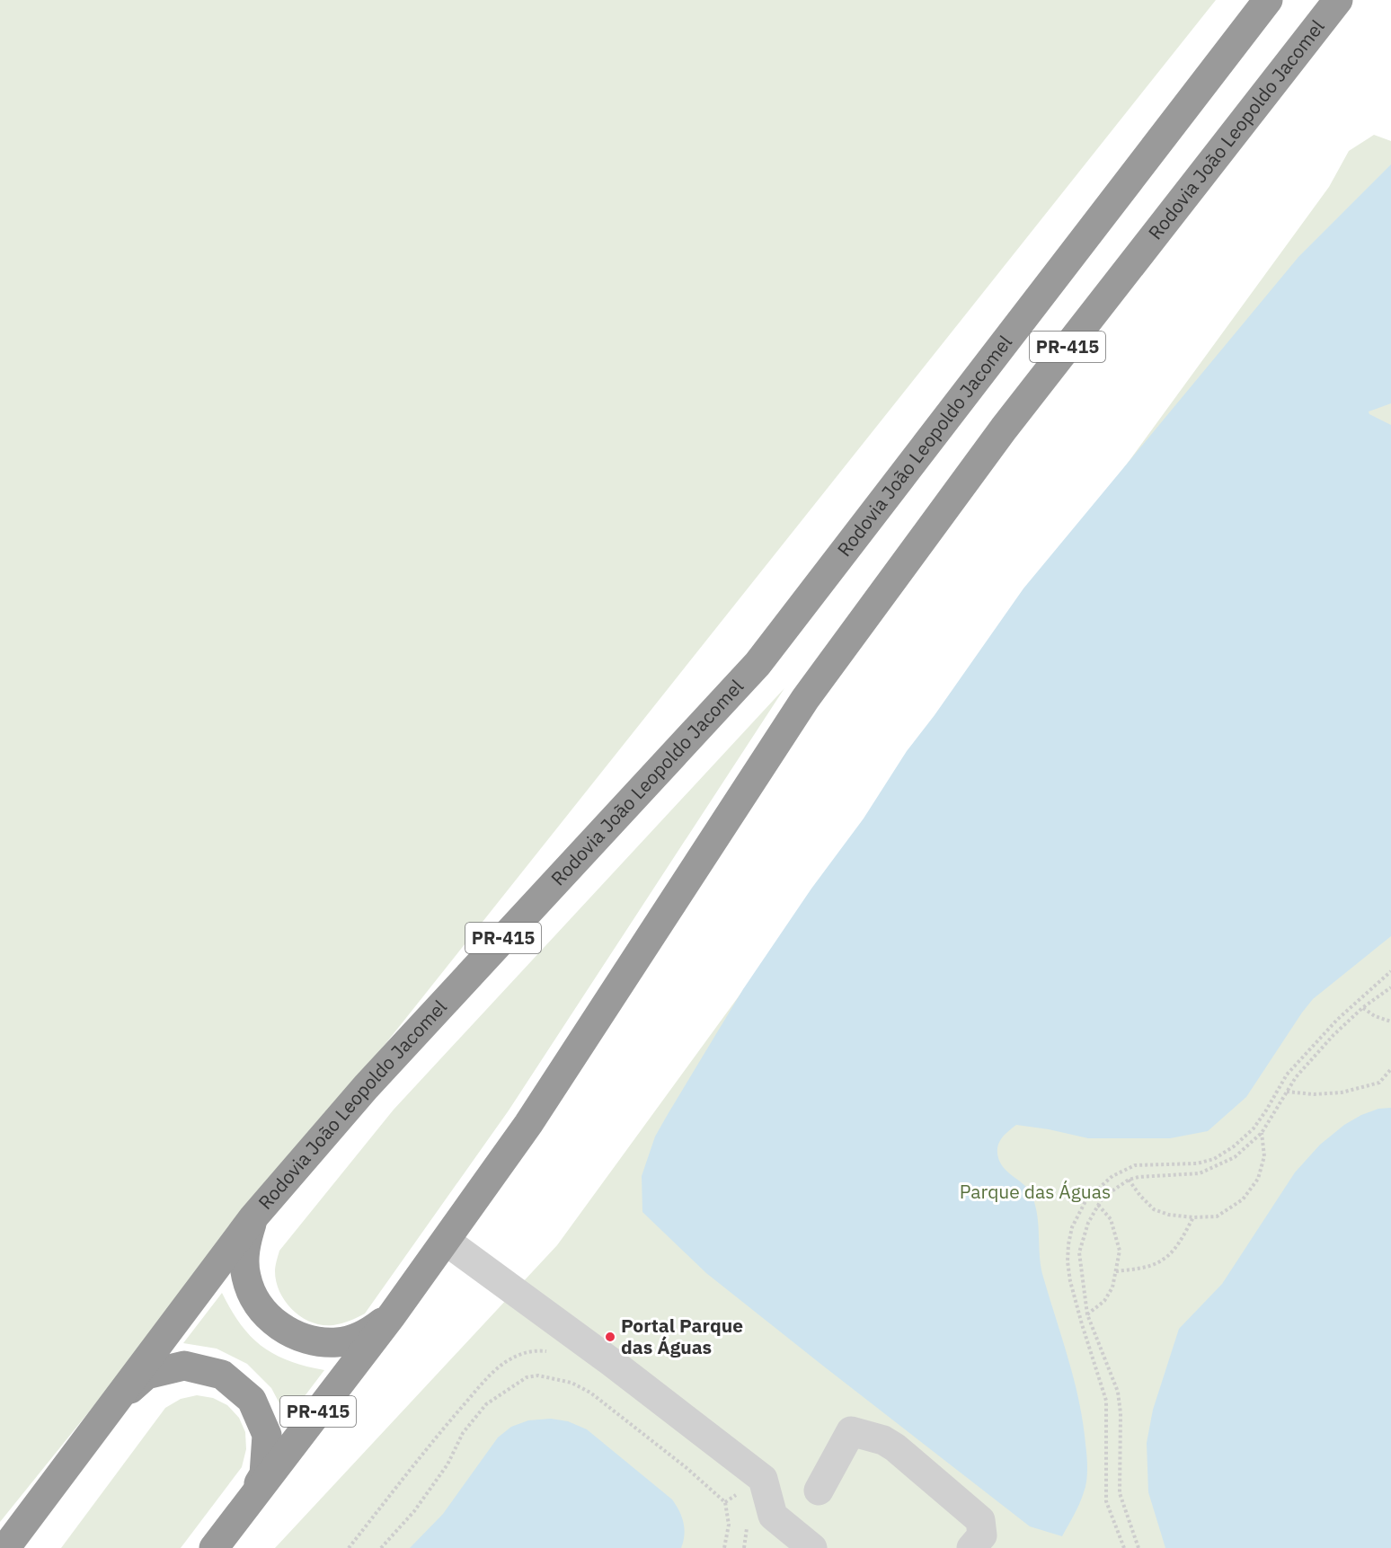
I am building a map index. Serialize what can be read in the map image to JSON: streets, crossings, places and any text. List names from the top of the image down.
{
  "streets": {
    "highway": ["Rodovia João Leopoldo Jacomel", "PR-415"]
  },
  "parks": ["Parque das Águas"],
  "places": ["Portal Parque das Águas"]
}
